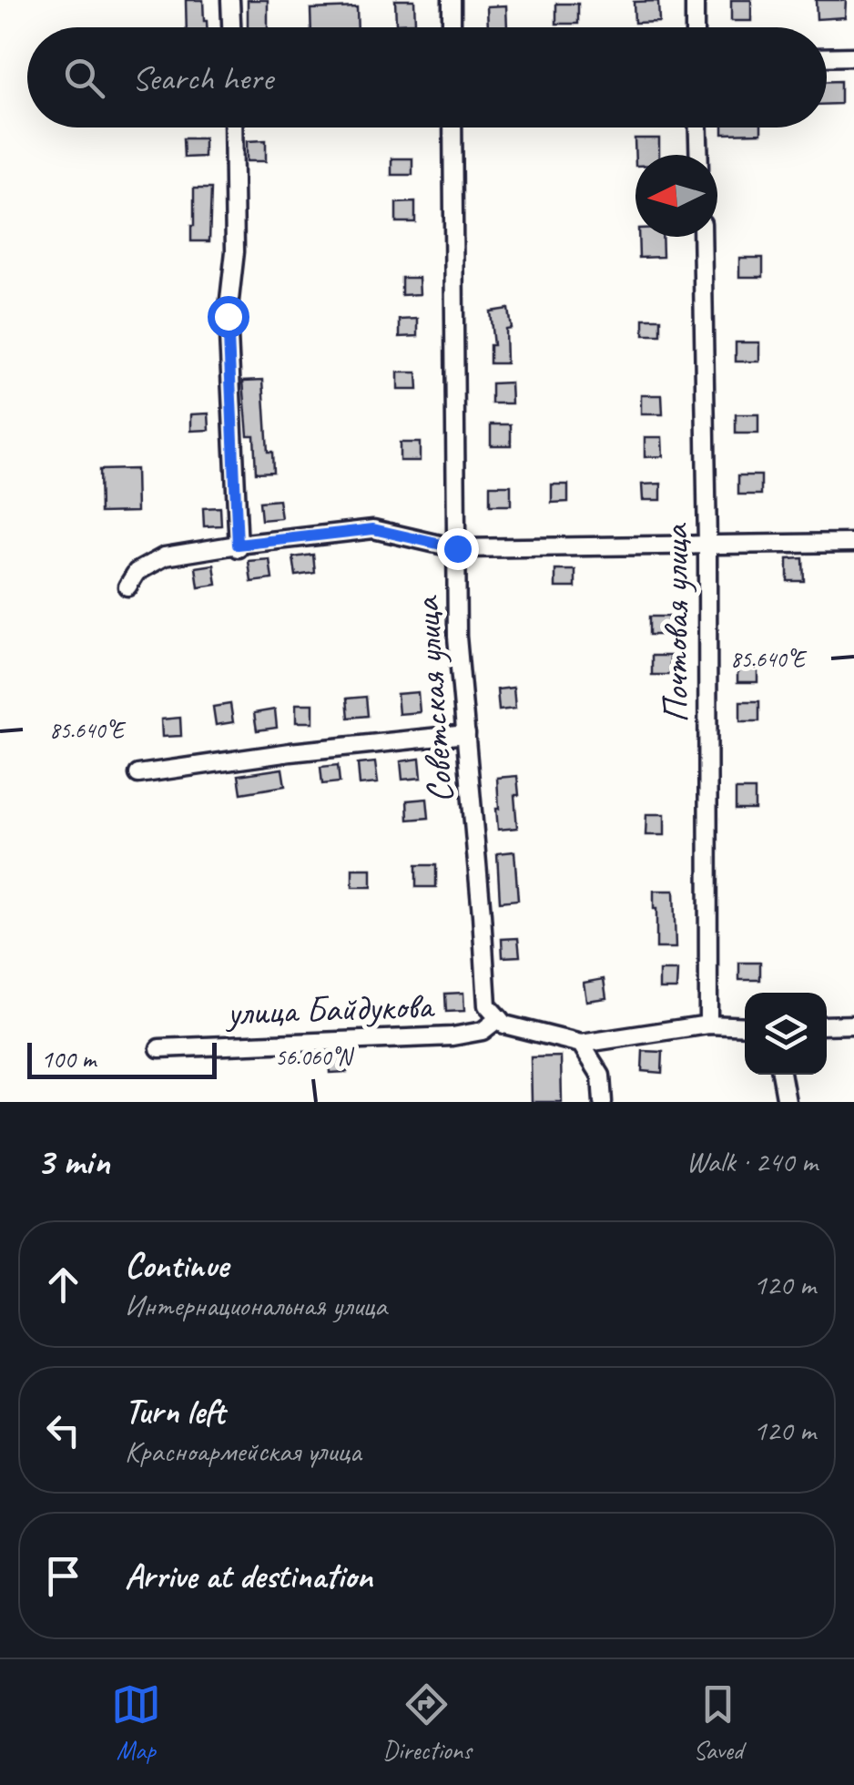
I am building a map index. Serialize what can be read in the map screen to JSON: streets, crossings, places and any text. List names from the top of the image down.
{
  "streets": {
    "street": ["Почтовая улица", "Советская улица", "улица Байдукова"]
  },
  "crossings": [
    ["Советская улица", "улица Байдукова"]
  ],
  "scale_bar": "100 m",
  "north": "left",
  "page": {
    "search": "Search here",
    "scale": "100 m",
    "heading": ["3 min", "Walk · 240 m"],
    "list": [
      ["Continue", "Интернациональная улица", "120 m"],
      ["Turn left", "Красноармейская улица", "120 m"],
      "Arrive at destination"
    ],
    "nav": ["Map", "Directions", "Saved"]
  },
  "coordinates": ["85.640°E", "56.060°N"]
}
